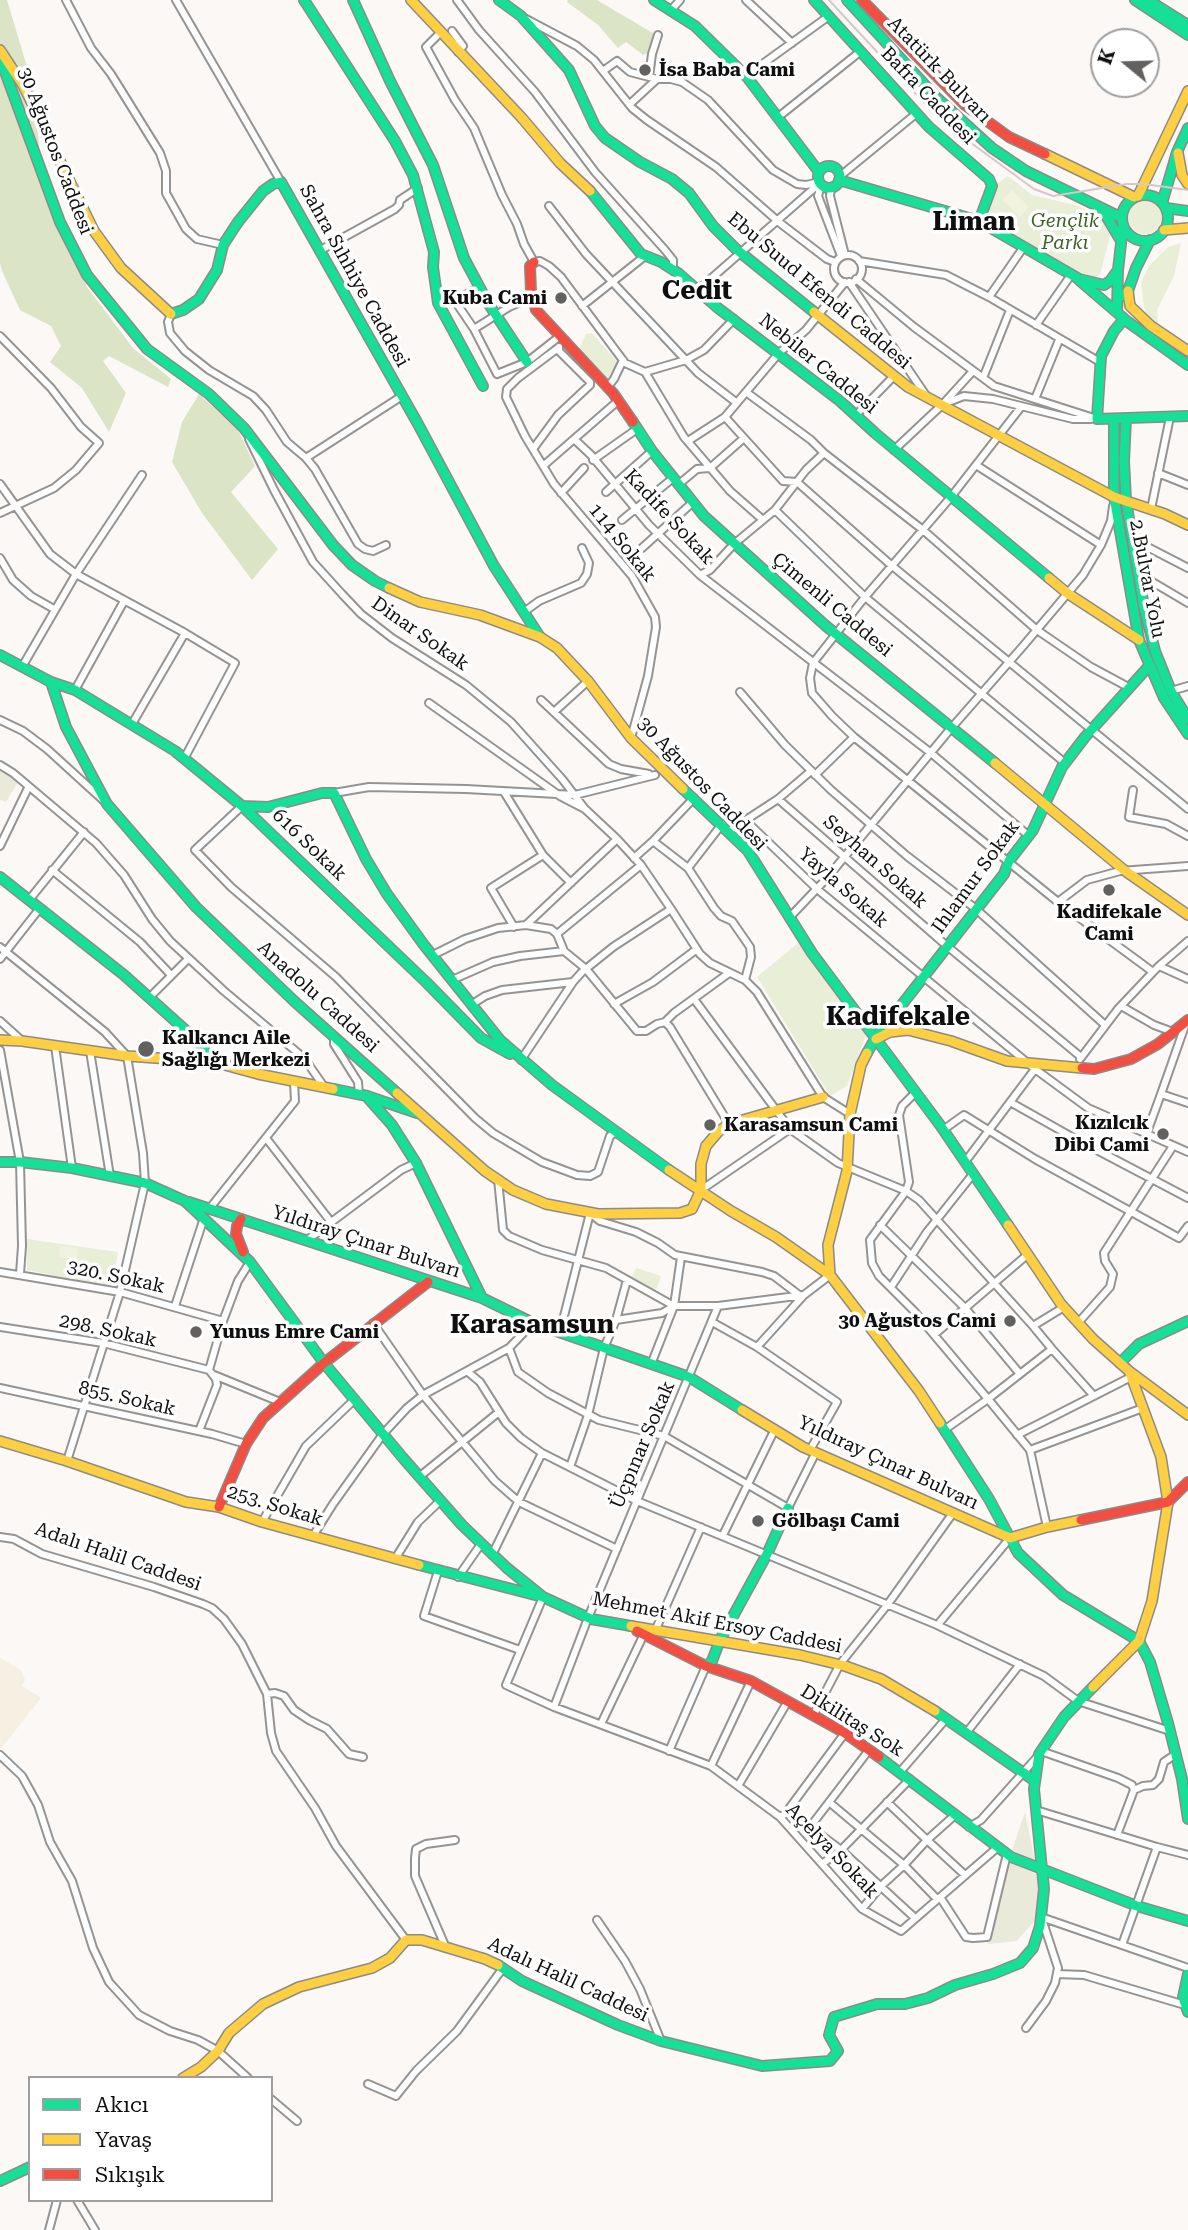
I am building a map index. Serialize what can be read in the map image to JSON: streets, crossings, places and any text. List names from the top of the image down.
{
  "streets": {
    "street": [
      "Atatürk Bulvarı",
      "Bafra Caddesi",
      "30 Ağustos Caddesi",
      "Sahra Sıhhiye Caddesi",
      "Ebu Suud Efendi Caddesi",
      "Nebiler Caddesi",
      "Kadife Sokak",
      "114 Sokak",
      "2.Bulvar Yolu",
      "Çimenli Caddesi",
      "Dinar Sokak",
      "616 Sokak",
      "Seyhan Sokak",
      "Ihlamur Sokak",
      "Yayla Sokak",
      "Anadolu Caddesi",
      "Yıldıray Çınar Bulvarı",
      "320. Sokak",
      "298. Sokak",
      "855. Sokak",
      "Üçpınar Sokak",
      "253. Sokak",
      "Adalı Halil Caddesi",
      "Mehmet Akif Ersoy Caddesi",
      "Dikilitaş Sok",
      "Açelya Sokak"
    ]
  },
  "crossings": [
    ["30 Ağustos Caddesi", "Sahra Sıhhiye Caddesi"],
    ["30 Ağustos Caddesi", "114 Sokak"],
    ["30 Ağustos Caddesi", "Dinar Sokak"],
    ["30 Ağustos Caddesi", "Ihlamur Sokak"],
    ["30 Ağustos Caddesi", "Adalı Halil Caddesi"],
    ["Ebu Suud Efendi Caddesi", "2.Bulvar Yolu"],
    ["Nebiler Caddesi", "2.Bulvar Yolu"],
    ["Kadife Sokak", "Ihlamur Sokak"],
    ["114 Sokak", "Çimenli Caddesi"],
    ["2.Bulvar Yolu", "Ihlamur Sokak"],
    ["Çimenli Caddesi", "Ihlamur Sokak"],
    ["616 Sokak", "Anadolu Caddesi"],
    ["Seyhan Sokak", "Ihlamur Sokak"],
    ["Ihlamur Sokak", "Yayla Sokak"],
    ["Yıldıray Çınar Bulvarı", "Üçpınar Sokak"],
    ["Yıldıray Çınar Bulvarı", "Mehmet Akif Ersoy Caddesi"],
    ["Üçpınar Sokak", "Mehmet Akif Ersoy Caddesi"],
    ["Üçpınar Sokak", "Açelya Sokak"],
    ["253. Sokak", "Mehmet Akif Ersoy Caddesi"],
    ["Adalı Halil Caddesi", "Mehmet Akif Ersoy Caddesi"],
    ["Adalı Halil Caddesi", "Dikilitaş Sok"],
    ["Mehmet Akif Ersoy Caddesi", "Dikilitaş Sok"]
  ],
  "districts": [
    "Liman",
    "Cedit",
    "Kadifekale",
    "Karasamsun"
  ],
  "parks": ["Gençlik Parkı"],
  "places": [
    "İsa Baba Cami",
    "Kuba Cami",
    "Kadifekale Cami",
    "Kalkancı Aile Sağlığı Merkezi",
    "Karasamsun Cami",
    "Kızılcık Dibi Cami",
    "30 Ağustos Cami",
    "Yunus Emre Cami",
    "Gölbaşı Cami"
  ],
  "legend": ["Akıcı", "Yavaş", "Sıkışık"],
  "north": "left"
}
